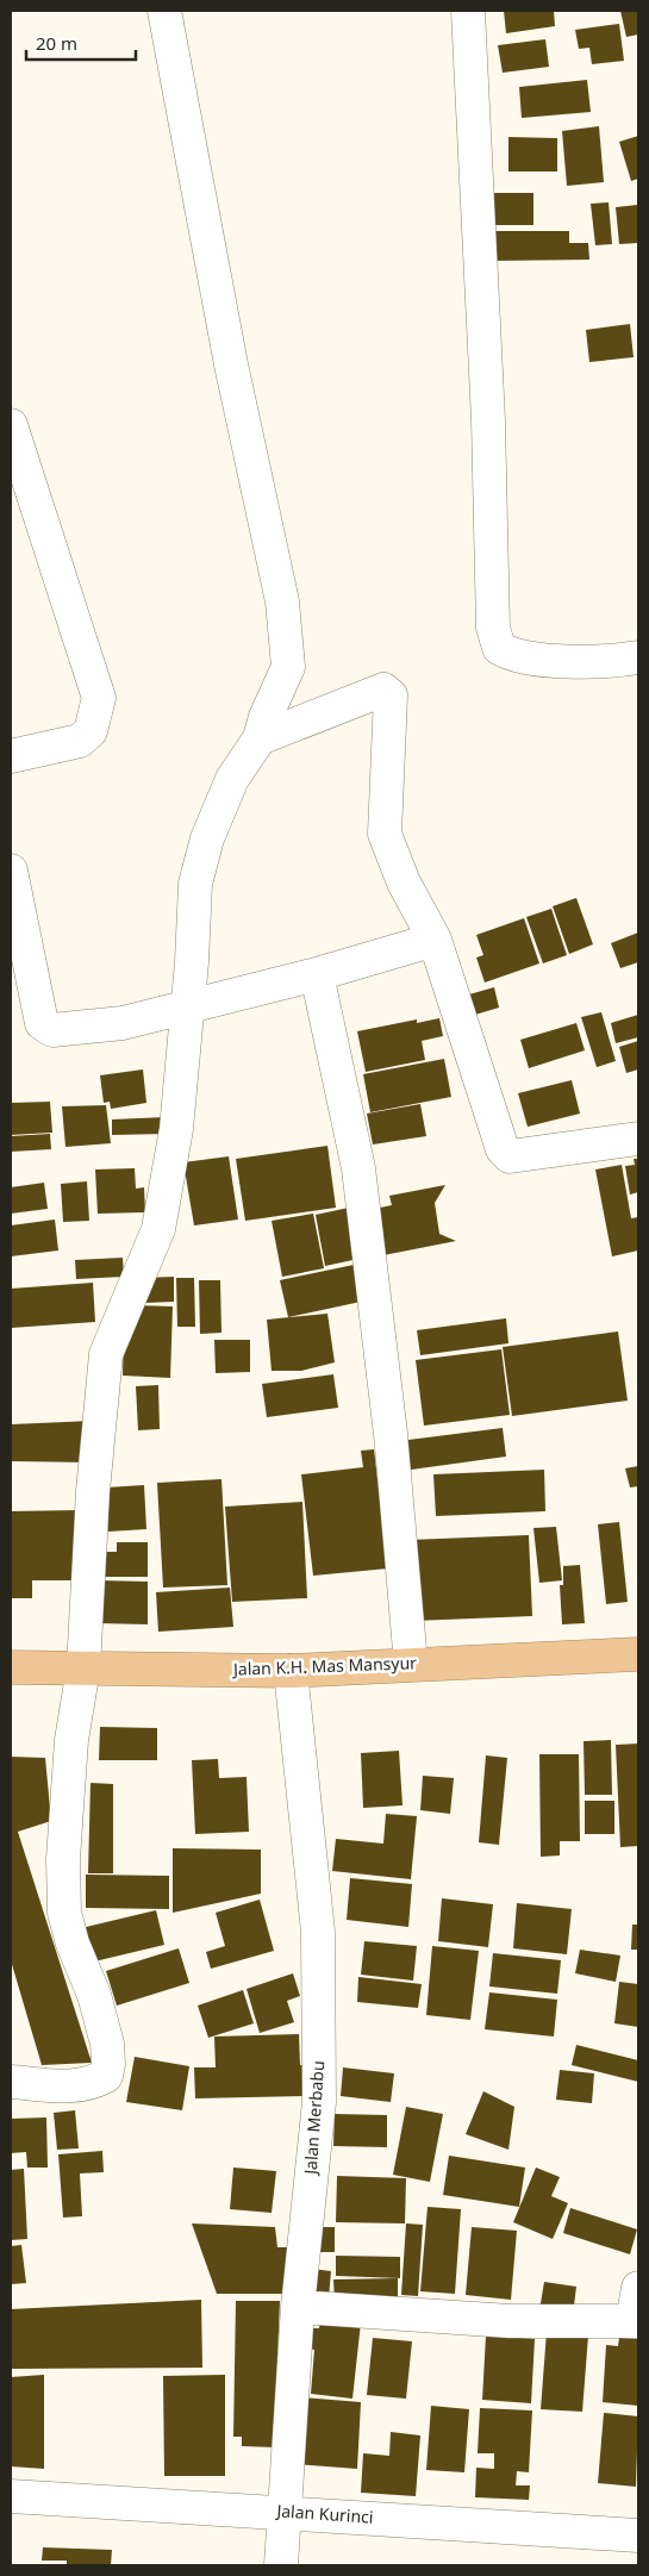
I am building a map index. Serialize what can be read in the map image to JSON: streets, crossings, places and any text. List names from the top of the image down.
{
  "streets": {
    "highway": ["Jalan K.H. Mas Mansyur"],
    "street": ["Jalan Merbabu", "Jalan Kurinci"]
  },
  "crossings": [
    ["Jalan K.H. Mas Mansyur", "Jalan Merbabu"],
    ["Jalan Merbabu", "Jalan Kurinci"]
  ],
  "scale_bar": "20 m"
}
